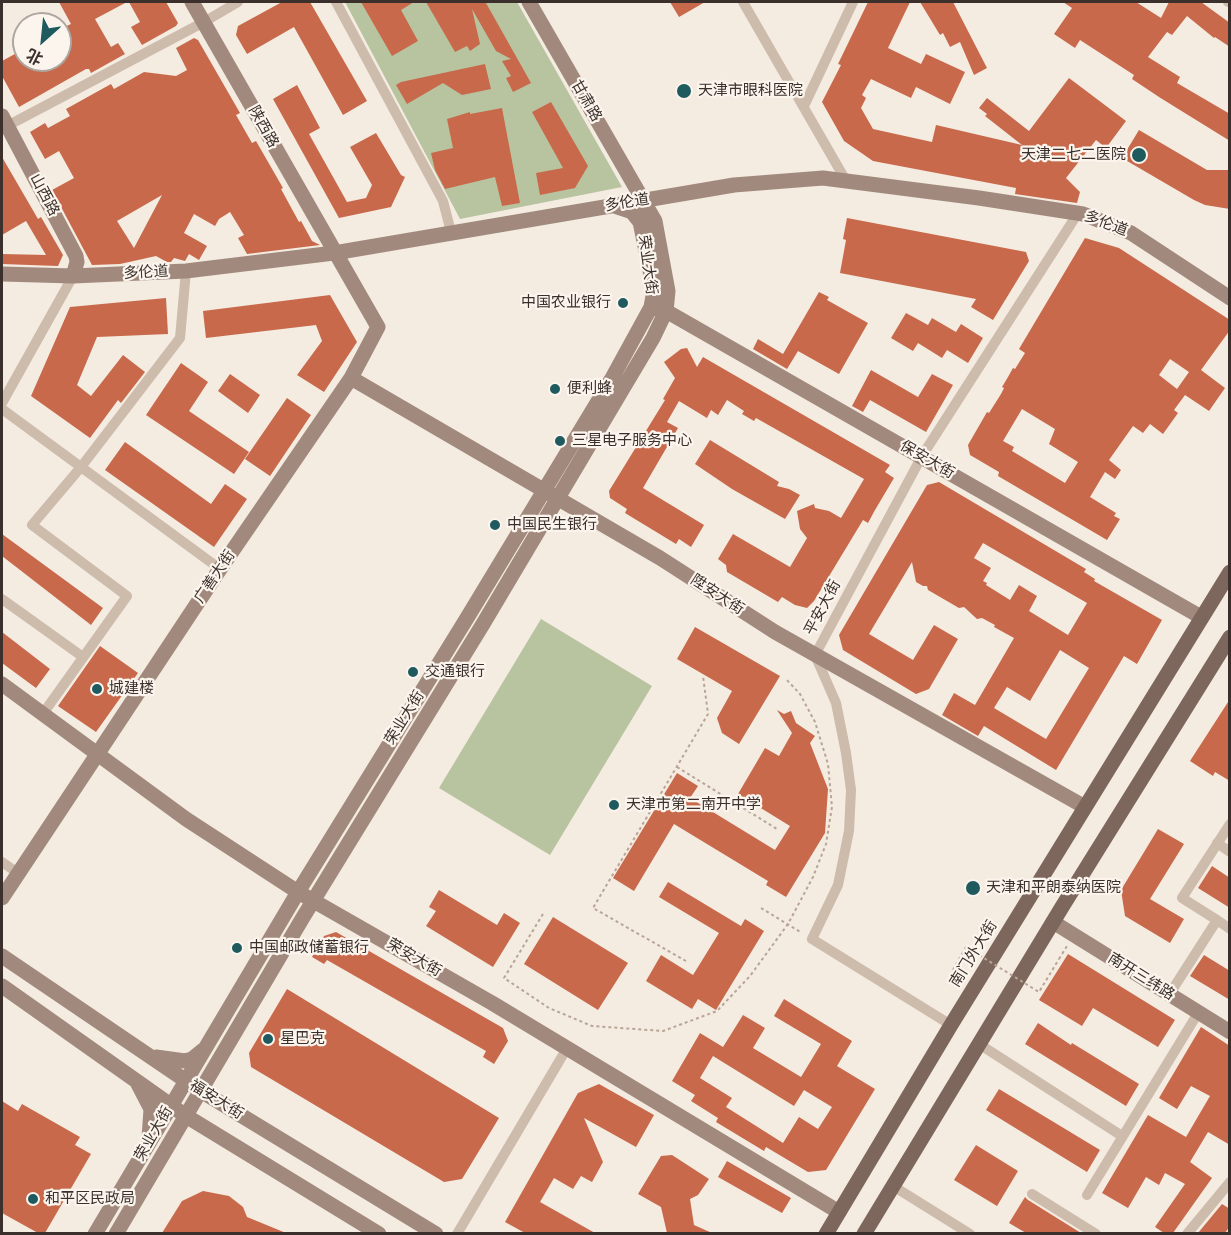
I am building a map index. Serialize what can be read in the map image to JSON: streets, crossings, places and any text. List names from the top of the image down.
{
  "streets": {
    "main road": ["南门外大街"],
    "street": [
      "甘肃路",
      "陕西路",
      "山西路",
      "多伦道",
      "荣业大街",
      "保安大街",
      "广善大街",
      "陞安大街",
      "平安大街",
      "荣安大街",
      "南开三纬路",
      "福安大街"
    ]
  },
  "crossings": [
    ["甘肃路", "多伦道"],
    ["甘肃路", "荣业大街"],
    ["陕西路", "多伦道"],
    ["陕西路", "广善大街"],
    ["山西路", "多伦道"],
    ["多伦道", "荣业大街"],
    ["多伦道", "广善大街"],
    ["多伦道", "平安大街"],
    ["荣业大街", "保安大街"],
    ["荣业大街", "陞安大街"],
    ["荣业大街", "荣安大街"],
    ["荣业大街", "福安大街"],
    ["保安大街", "平安大街"],
    ["保安大街", "南门外大街"],
    ["广善大街", "陞安大街"],
    ["广善大街", "荣安大街"],
    ["陞安大街", "平安大街"],
    ["陞安大街", "南门外大街"],
    ["南门外大街", "荣安大街"]
  ],
  "places": [
    "天津市眼科医院",
    "天津二七二医院",
    "中国农业银行",
    "便利蜂",
    "三星电子服务中心",
    "中国民生银行",
    "交通银行",
    "城建楼",
    "天津市第二南开中学",
    "天津和平朗泰纳医院",
    "中国邮政储蓄银行",
    "星巴克",
    "和平区民政局"
  ],
  "north": "bottom left"
}
